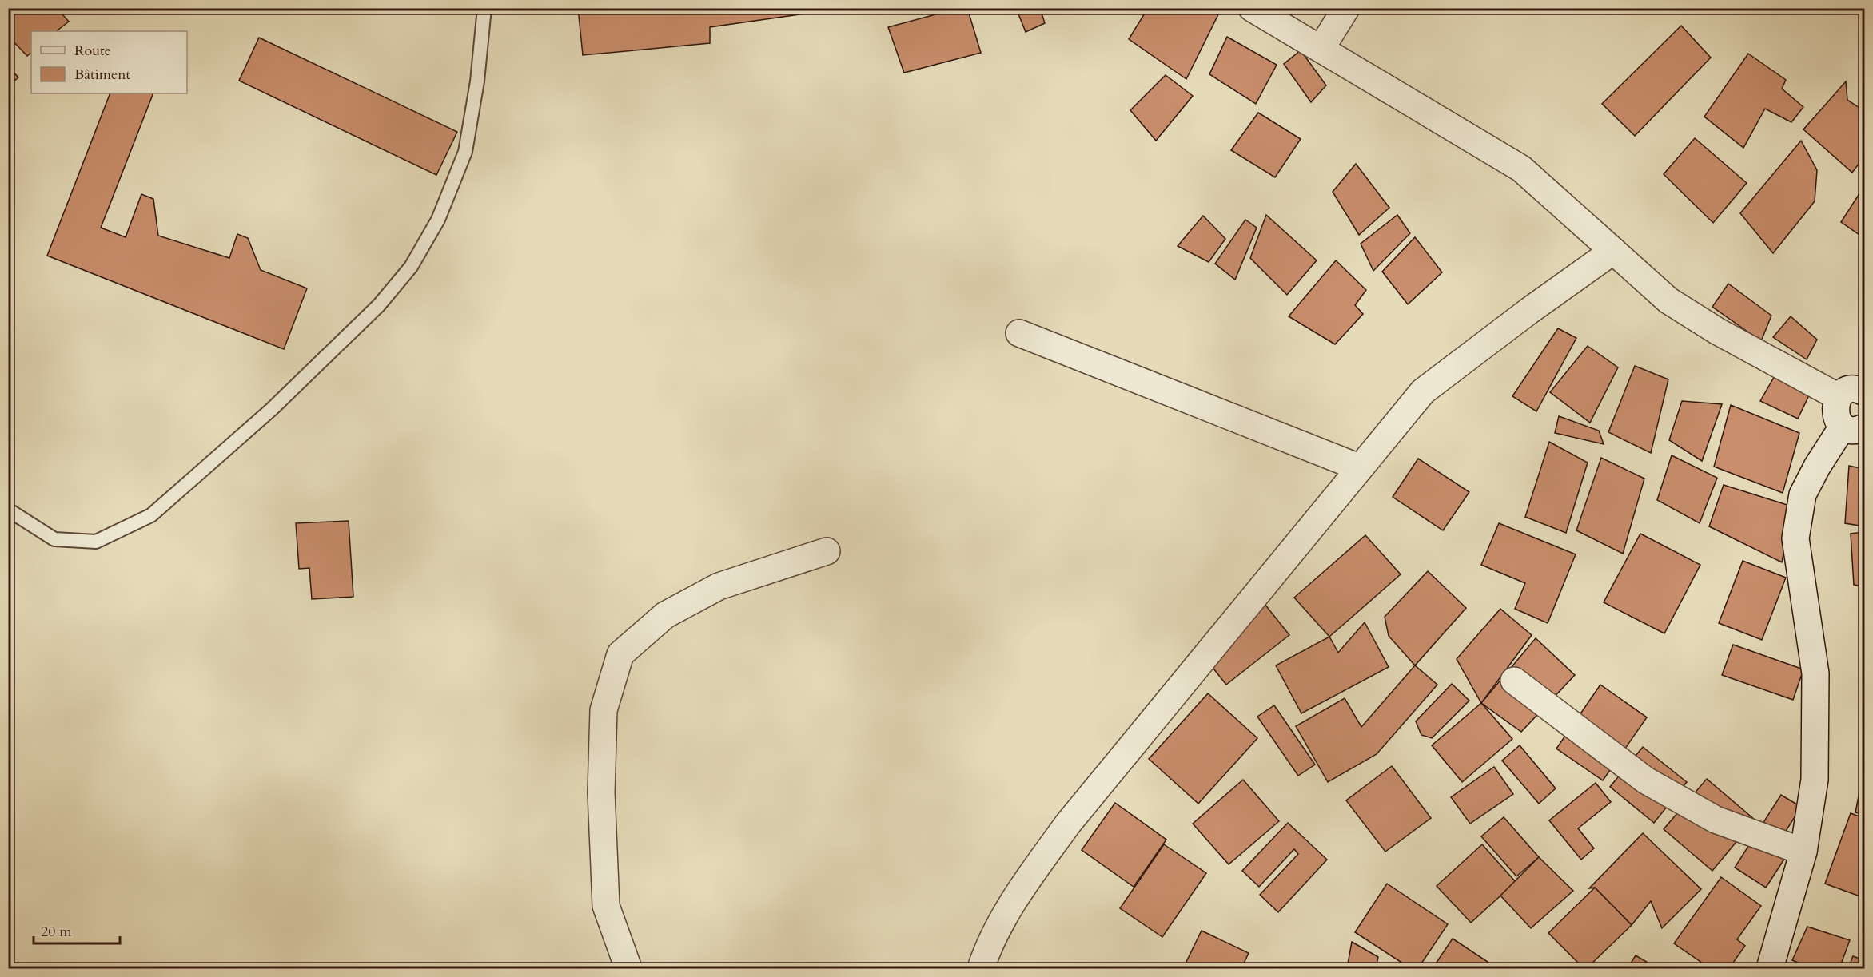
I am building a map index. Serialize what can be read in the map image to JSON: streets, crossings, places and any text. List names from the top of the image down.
{
  "legend": ["Route", "Bâtiment"],
  "scale_bar": "20 m"
}
